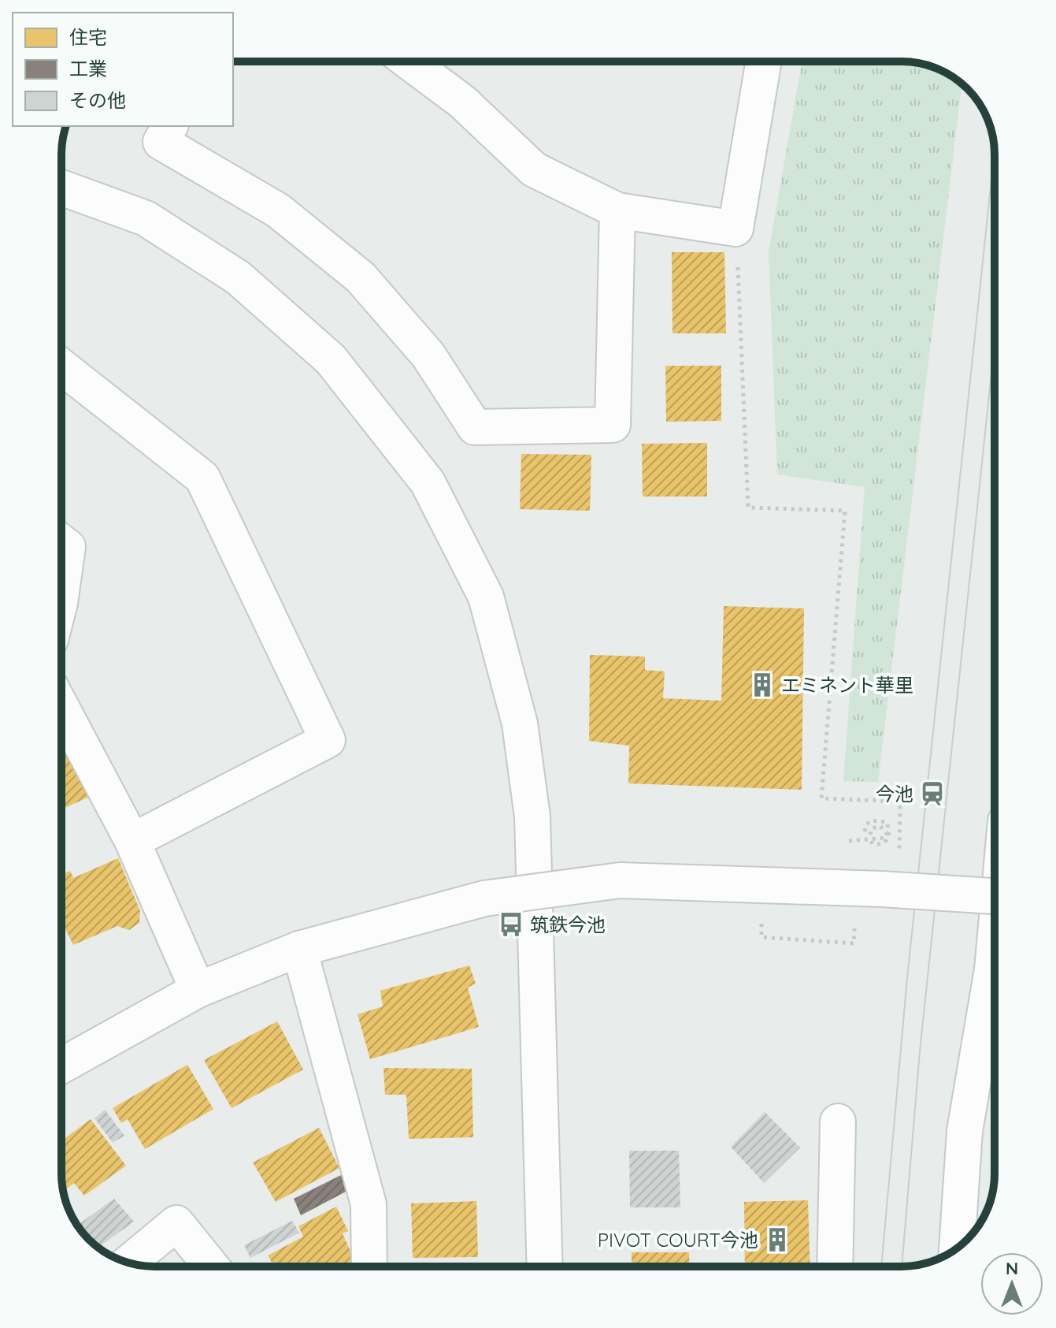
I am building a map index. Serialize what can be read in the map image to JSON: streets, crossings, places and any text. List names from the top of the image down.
{
  "places": {
    "building": ["エミネント華里", "PIVOT COURT今池"],
    "station": ["今池"],
    "bus stop": ["筑鉄今池"]
  },
  "legend": ["住宅", "工業", "その他"],
  "north": "top"
}
